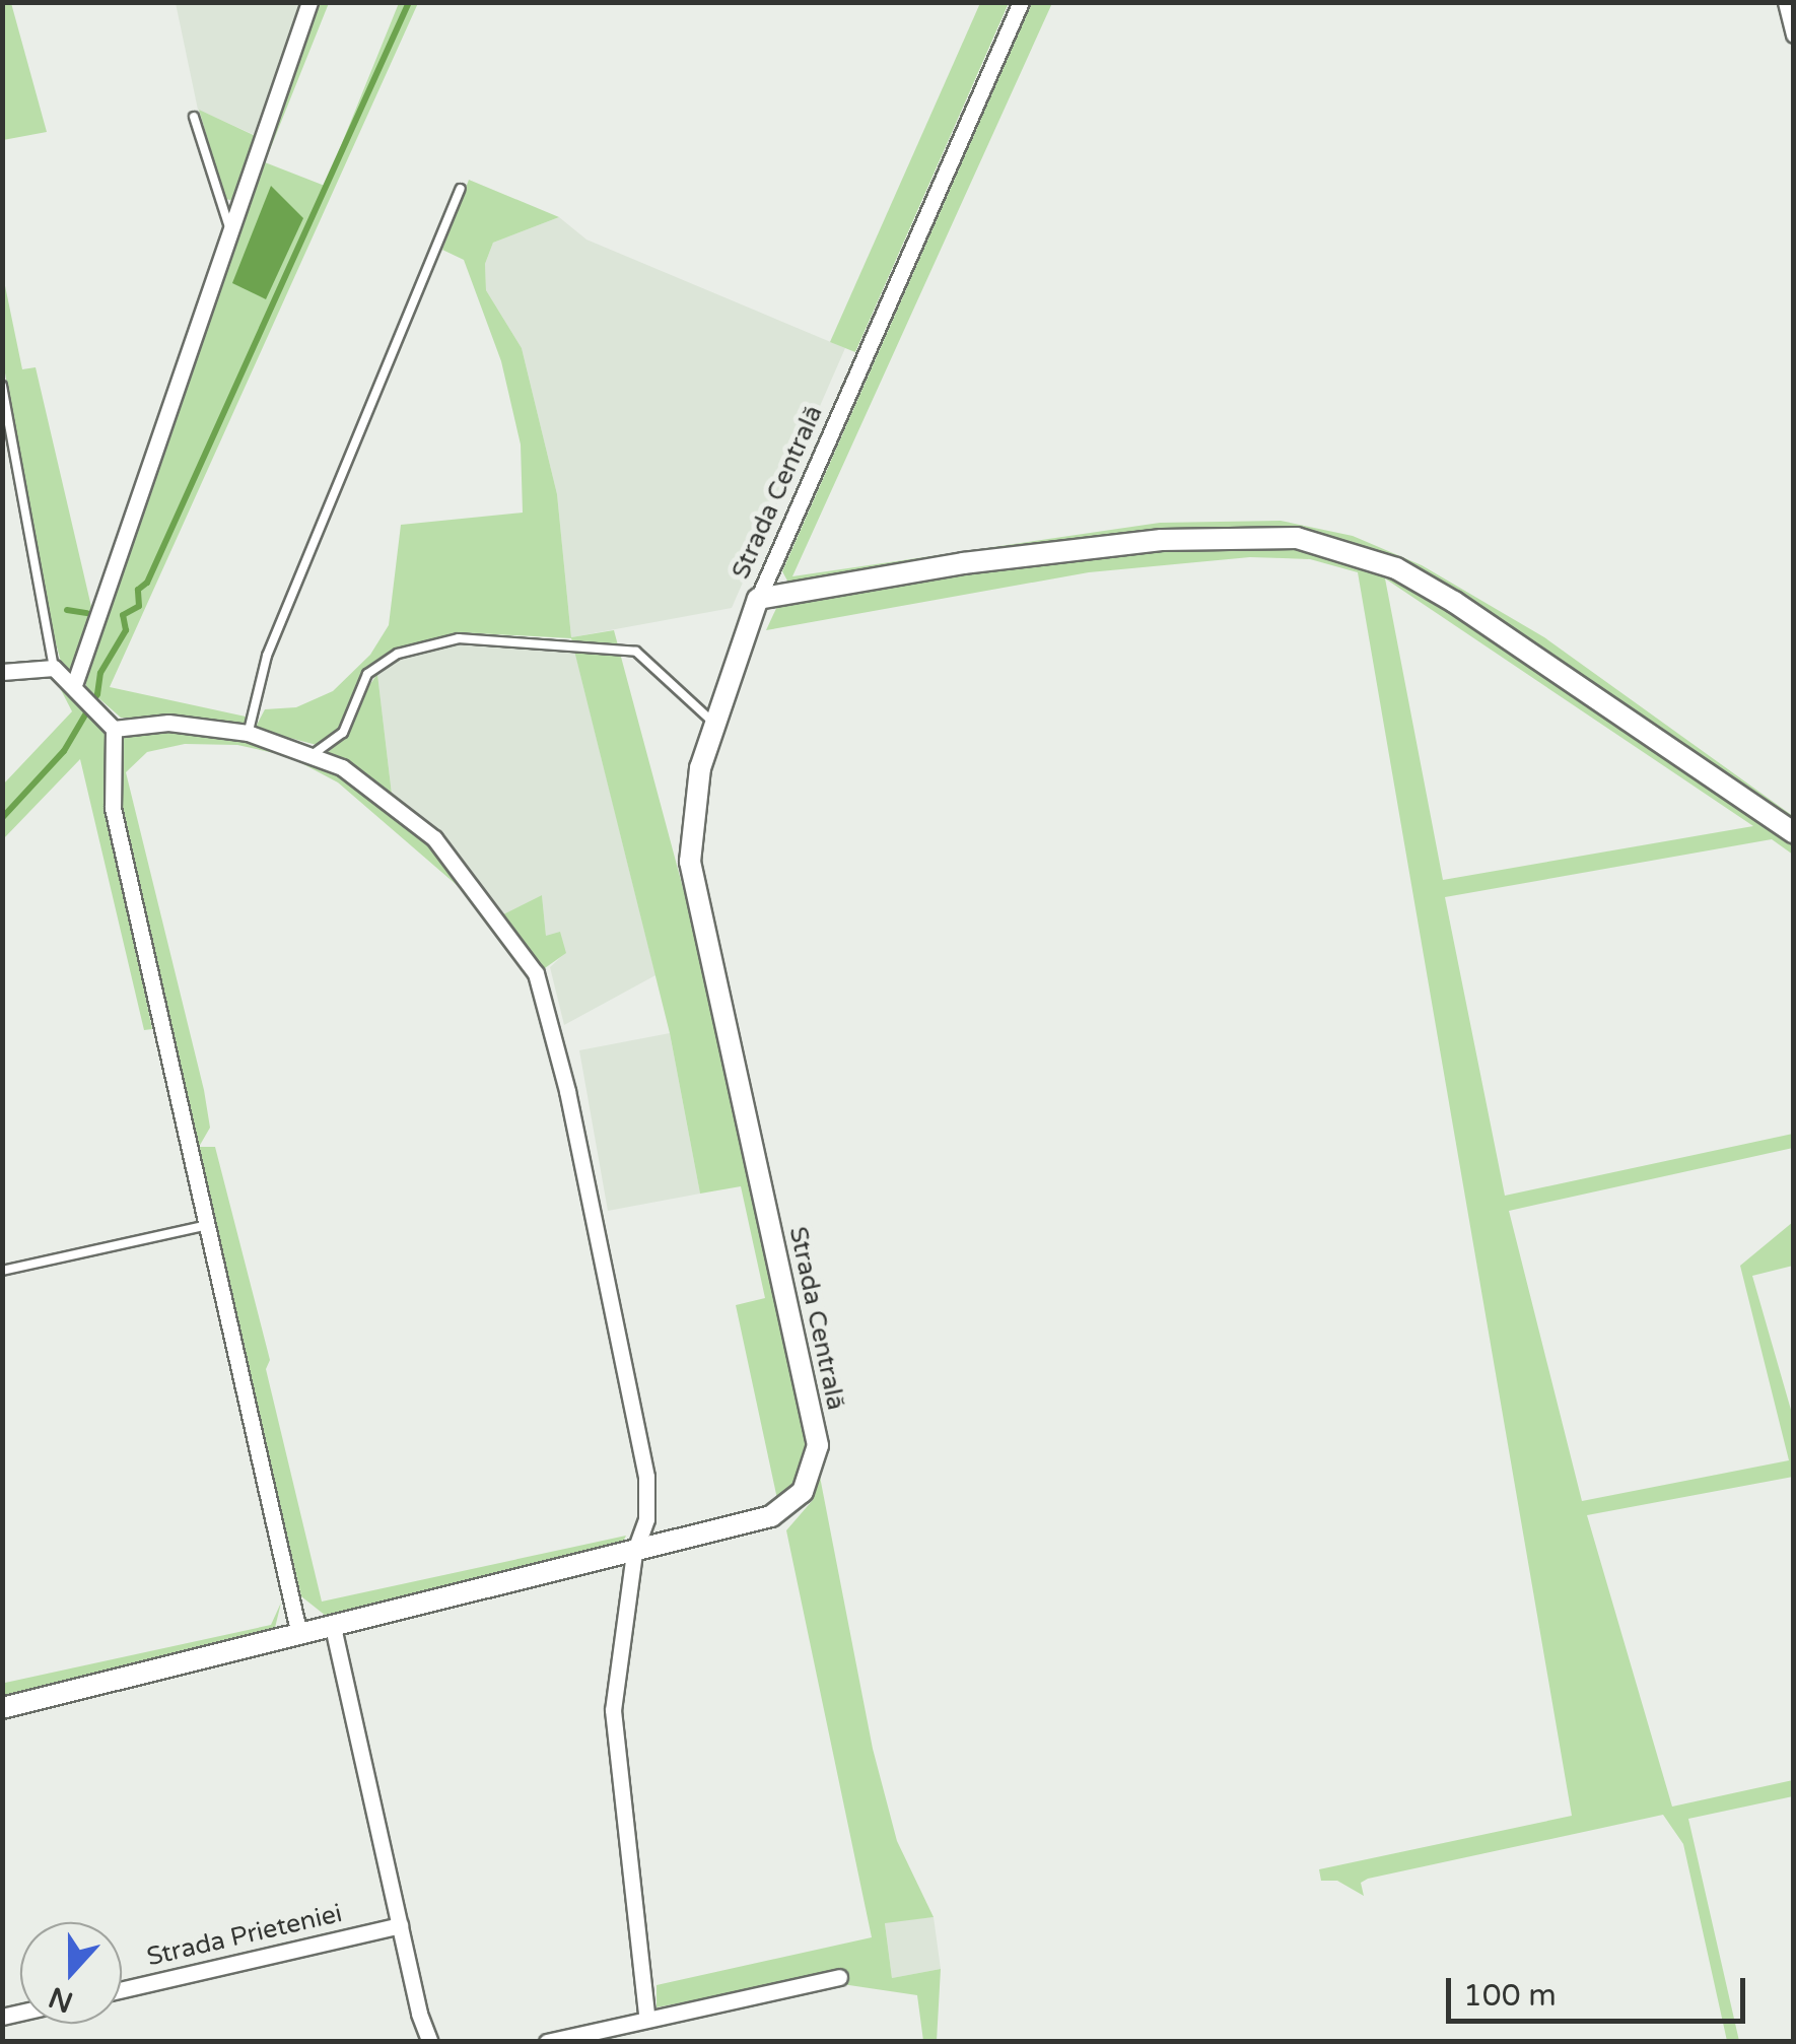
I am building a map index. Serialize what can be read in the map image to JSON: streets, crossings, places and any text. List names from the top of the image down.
{
  "streets": {
    "street": ["Strada Centrală", "Strada Prieteniei"]
  },
  "scale_bar": "100 m",
  "north": "bottom"
}
